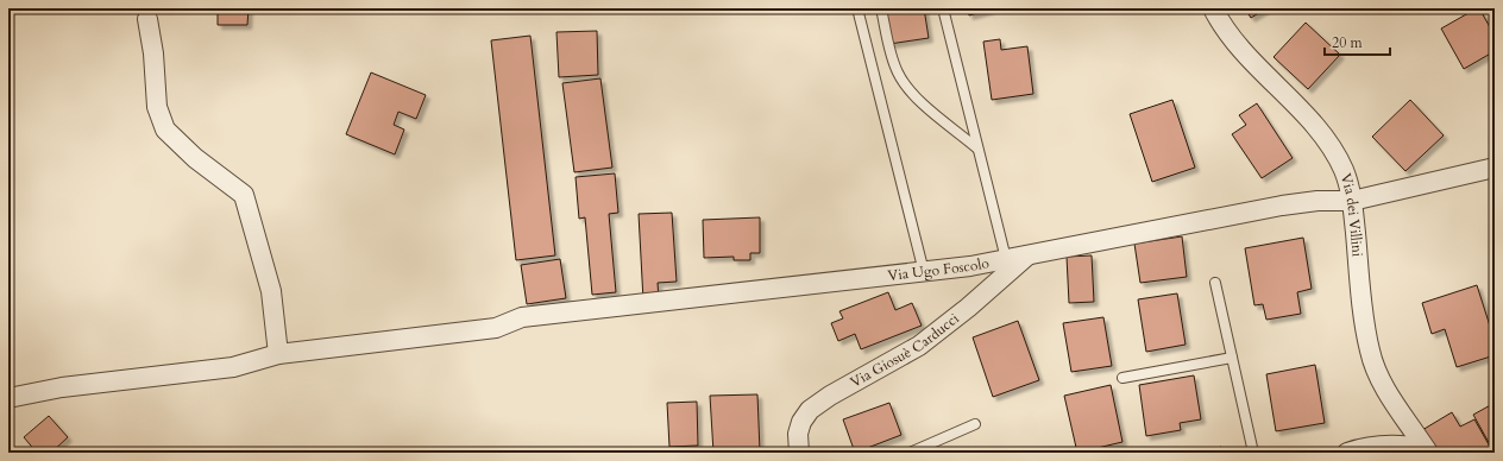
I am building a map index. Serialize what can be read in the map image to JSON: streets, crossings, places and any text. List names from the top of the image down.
{
  "streets": {
    "street": ["Via dei Villini", "Via Ugo Foscolo", "Via Giosuè Carducci"]
  },
  "crossings": [
    ["Via dei Villini", "Via Ugo Foscolo"],
    ["Via Ugo Foscolo", "Via Giosuè Carducci"]
  ],
  "scale_bar": "20 m"
}
